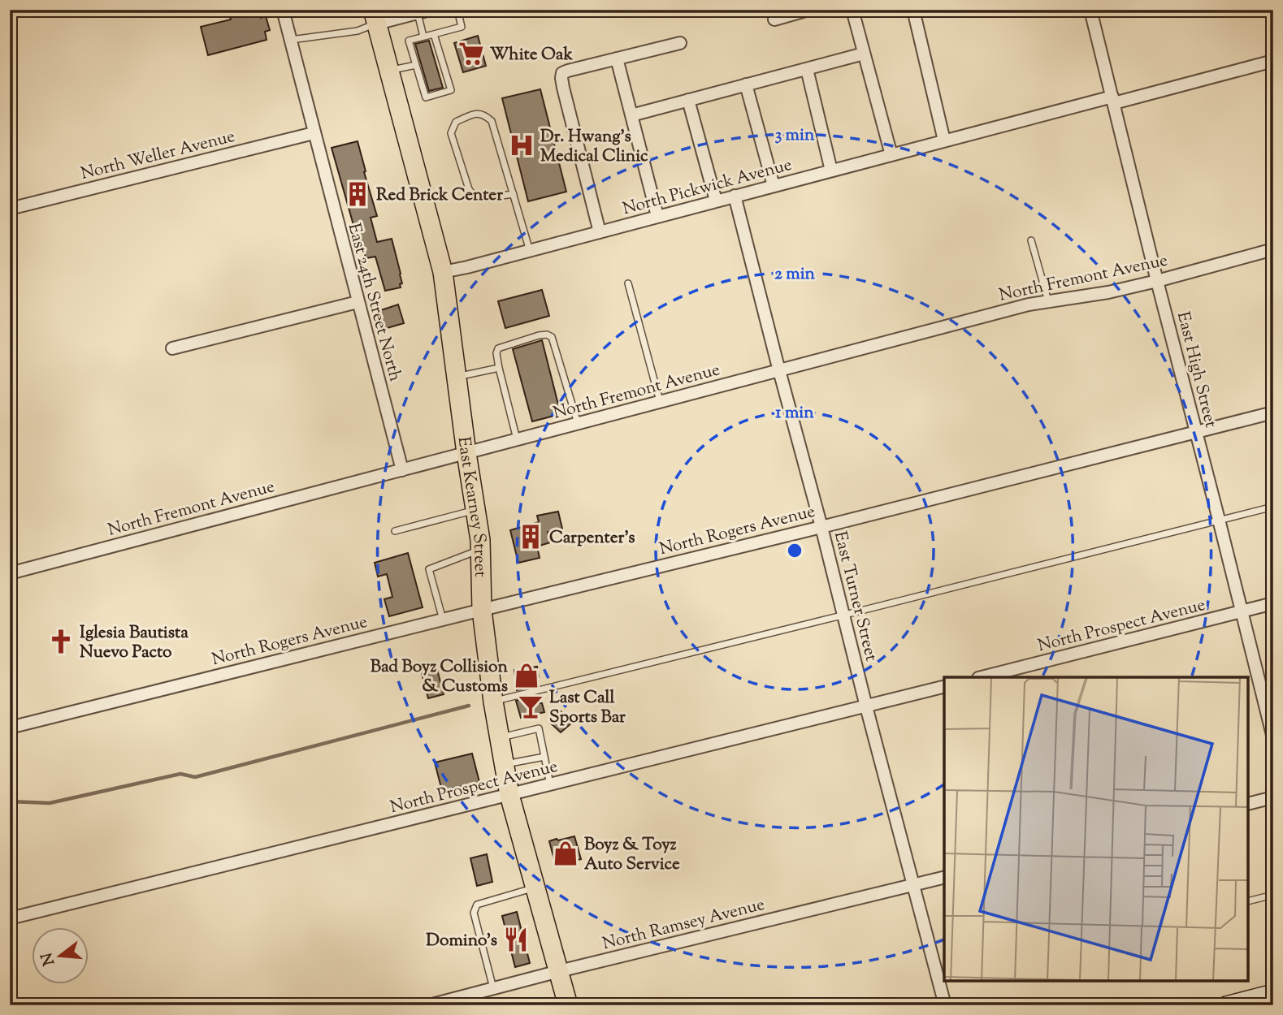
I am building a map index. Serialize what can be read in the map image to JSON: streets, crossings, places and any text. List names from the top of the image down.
{
  "streets": {
    "main road": ["East Kearney Street"],
    "street": [
      "North Weller Avenue",
      "North Pickwick Avenue",
      "North Fremont Avenue",
      "East 24th Street North",
      "East High Street",
      "North Rogers Avenue",
      "East Turner Street",
      "North Prospect Avenue",
      "North Ramsey Avenue"
    ]
  },
  "crossings": [
    ["North Weller Avenue", "East 24th Street North"],
    ["North Pickwick Avenue", "East High Street"],
    ["North Pickwick Avenue", "East Kearney Street"],
    ["North Pickwick Avenue", "East Turner Street"],
    ["North Fremont Avenue", "East 24th Street North"],
    ["North Fremont Avenue", "East High Street"],
    ["North Fremont Avenue", "East Kearney Street"],
    ["North Fremont Avenue", "East Turner Street"],
    ["East High Street", "North Rogers Avenue"],
    ["East High Street", "North Prospect Avenue"],
    ["East Kearney Street", "North Rogers Avenue"],
    ["East Kearney Street", "North Prospect Avenue"],
    ["East Kearney Street", "North Ramsey Avenue"],
    ["North Rogers Avenue", "East Turner Street"],
    ["East Turner Street", "North Prospect Avenue"],
    ["East Turner Street", "North Ramsey Avenue"]
  ],
  "places": {
    "supermarket": ["White Oak"],
    "hospital": ["Dr. Hwang's Medical Clinic"],
    "building": ["Red Brick Center", "Carpenter's"],
    "church": ["Iglesia Bautista Nuevo Pacto"],
    "shop": ["Bad Boyz Collision & Customs", "Boyz & Toyz Auto Service"],
    "bar": ["Last Call Sports Bar"],
    "restaurant": ["Domino's"]
  },
  "north": "left",
  "rings": ["3 min", "2 min", "1 min"]
}
